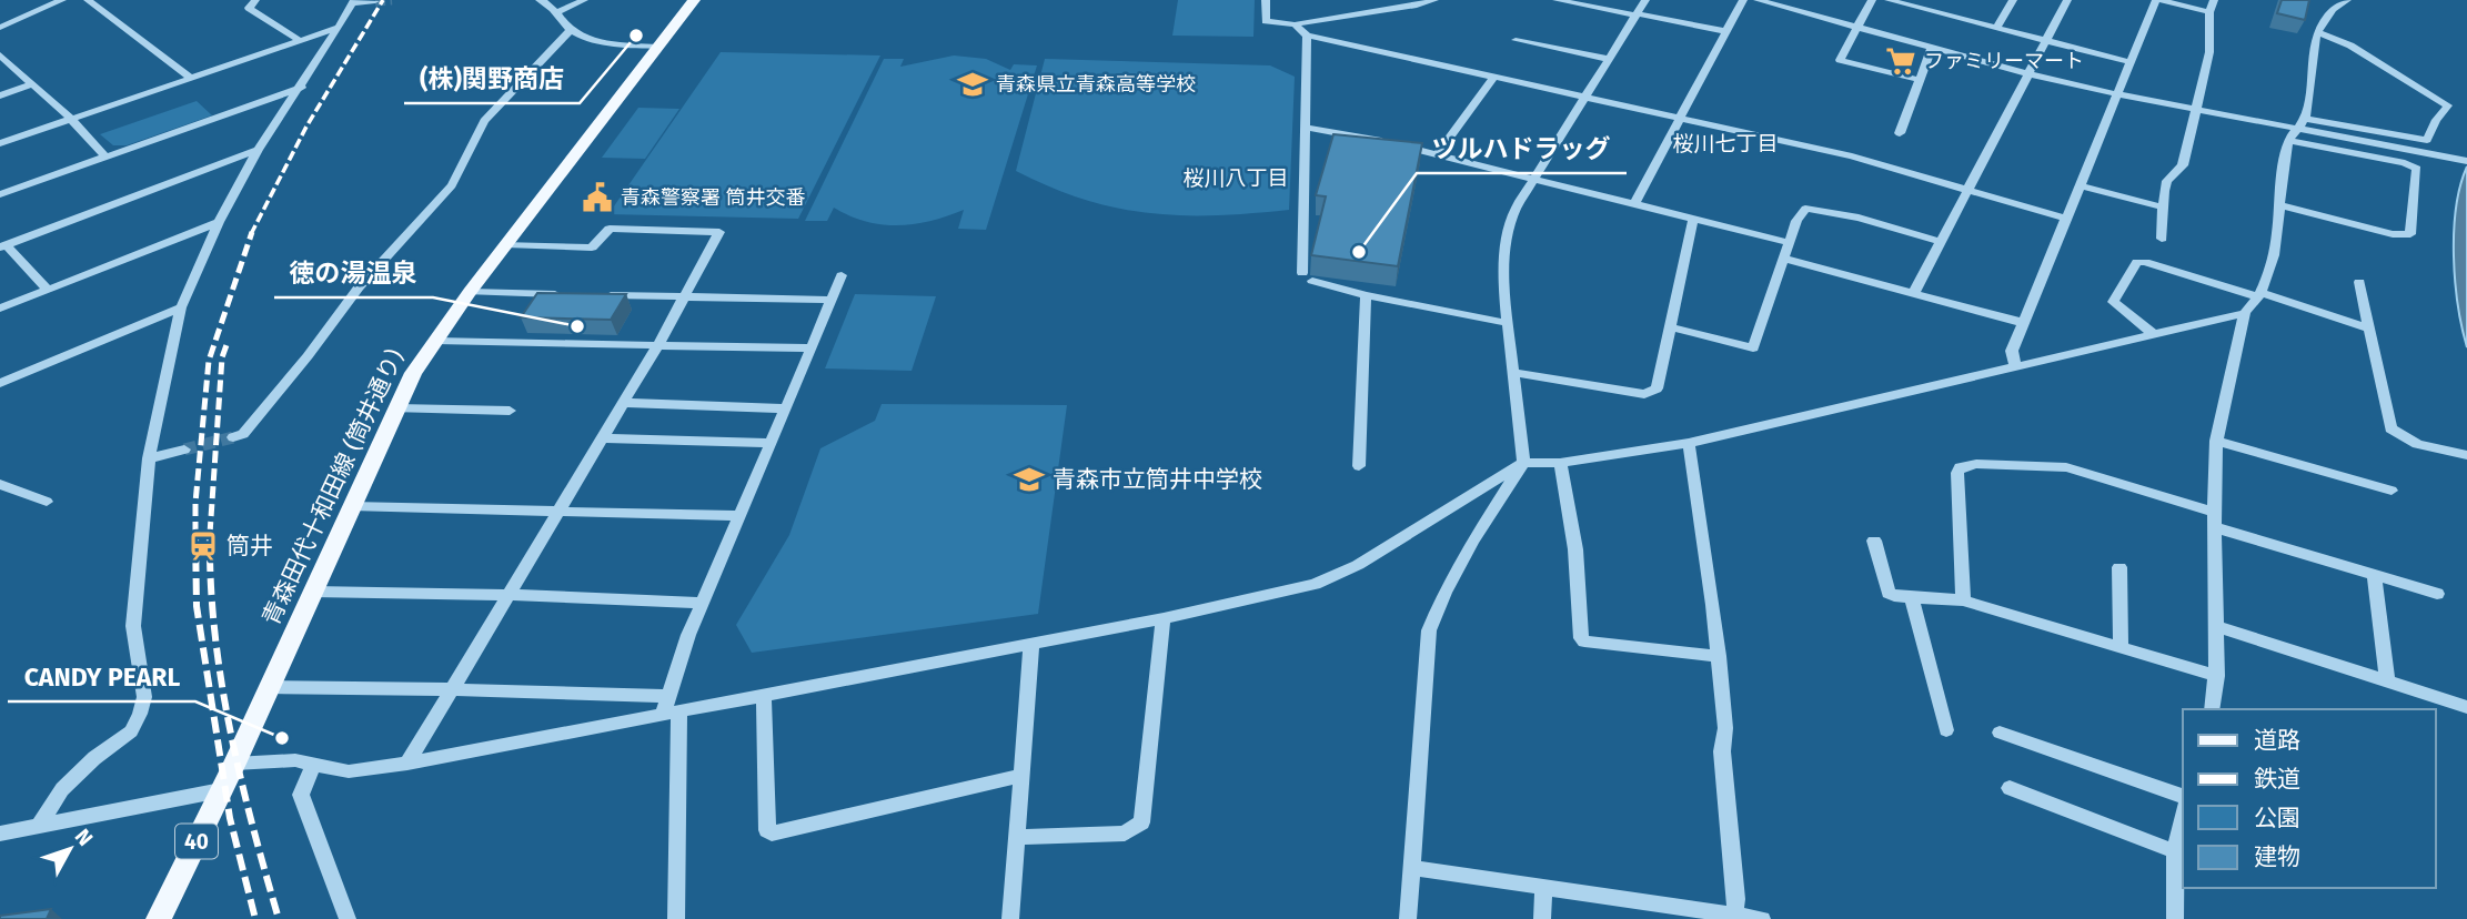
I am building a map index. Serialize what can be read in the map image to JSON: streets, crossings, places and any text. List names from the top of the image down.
{
  "streets": {
    "main road": ["青森田代十和田線 (筒井通り)", "40"]
  },
  "districts": ["桜川七丁目", "桜川八丁目"],
  "places": {
    "other": [
      "(株)関野商店",
      "ツルハドラッグ",
      "徳の湯温泉",
      "CANDY PEARL"
    ],
    "supermarket": ["ファミリーマート"],
    "school or university": ["青森県立青森高等学校", "青森市立筒井中学校"],
    "public building": ["青森警察署 筒井交番"],
    "station": ["筒井"]
  },
  "legend": [
    "道路",
    "鉄道",
    "公園",
    "建物"
  ],
  "north": "top right"
}
